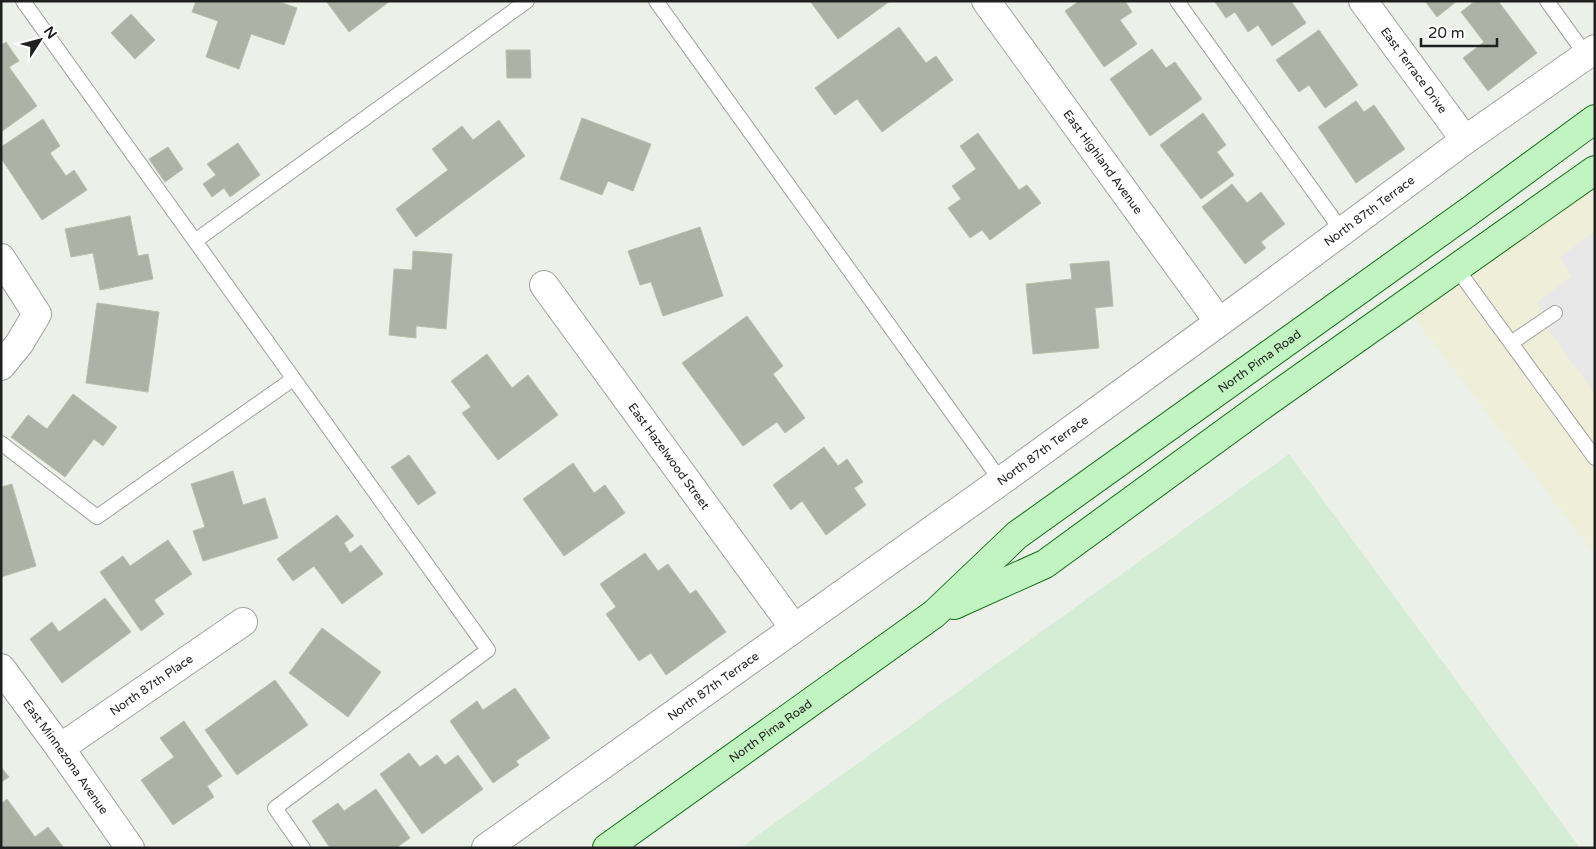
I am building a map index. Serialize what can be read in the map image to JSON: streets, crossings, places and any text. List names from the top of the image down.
{
  "streets": {
    "main road": ["North Pima Road"],
    "street": [
      "East Terrace Drive",
      "East Highland Avenue",
      "North 87th Terrace",
      "East Hazelwood Street",
      "North 87th Place",
      "East Minnezona Avenue"
    ]
  },
  "crossings": [
    ["East Terrace Drive", "North 87th Terrace"],
    ["East Highland Avenue", "North 87th Terrace"],
    ["North 87th Terrace", "East Hazelwood Street"],
    ["North 87th Place", "East Minnezona Avenue"]
  ],
  "scale_bar": "20 m",
  "north": "top right"
}
